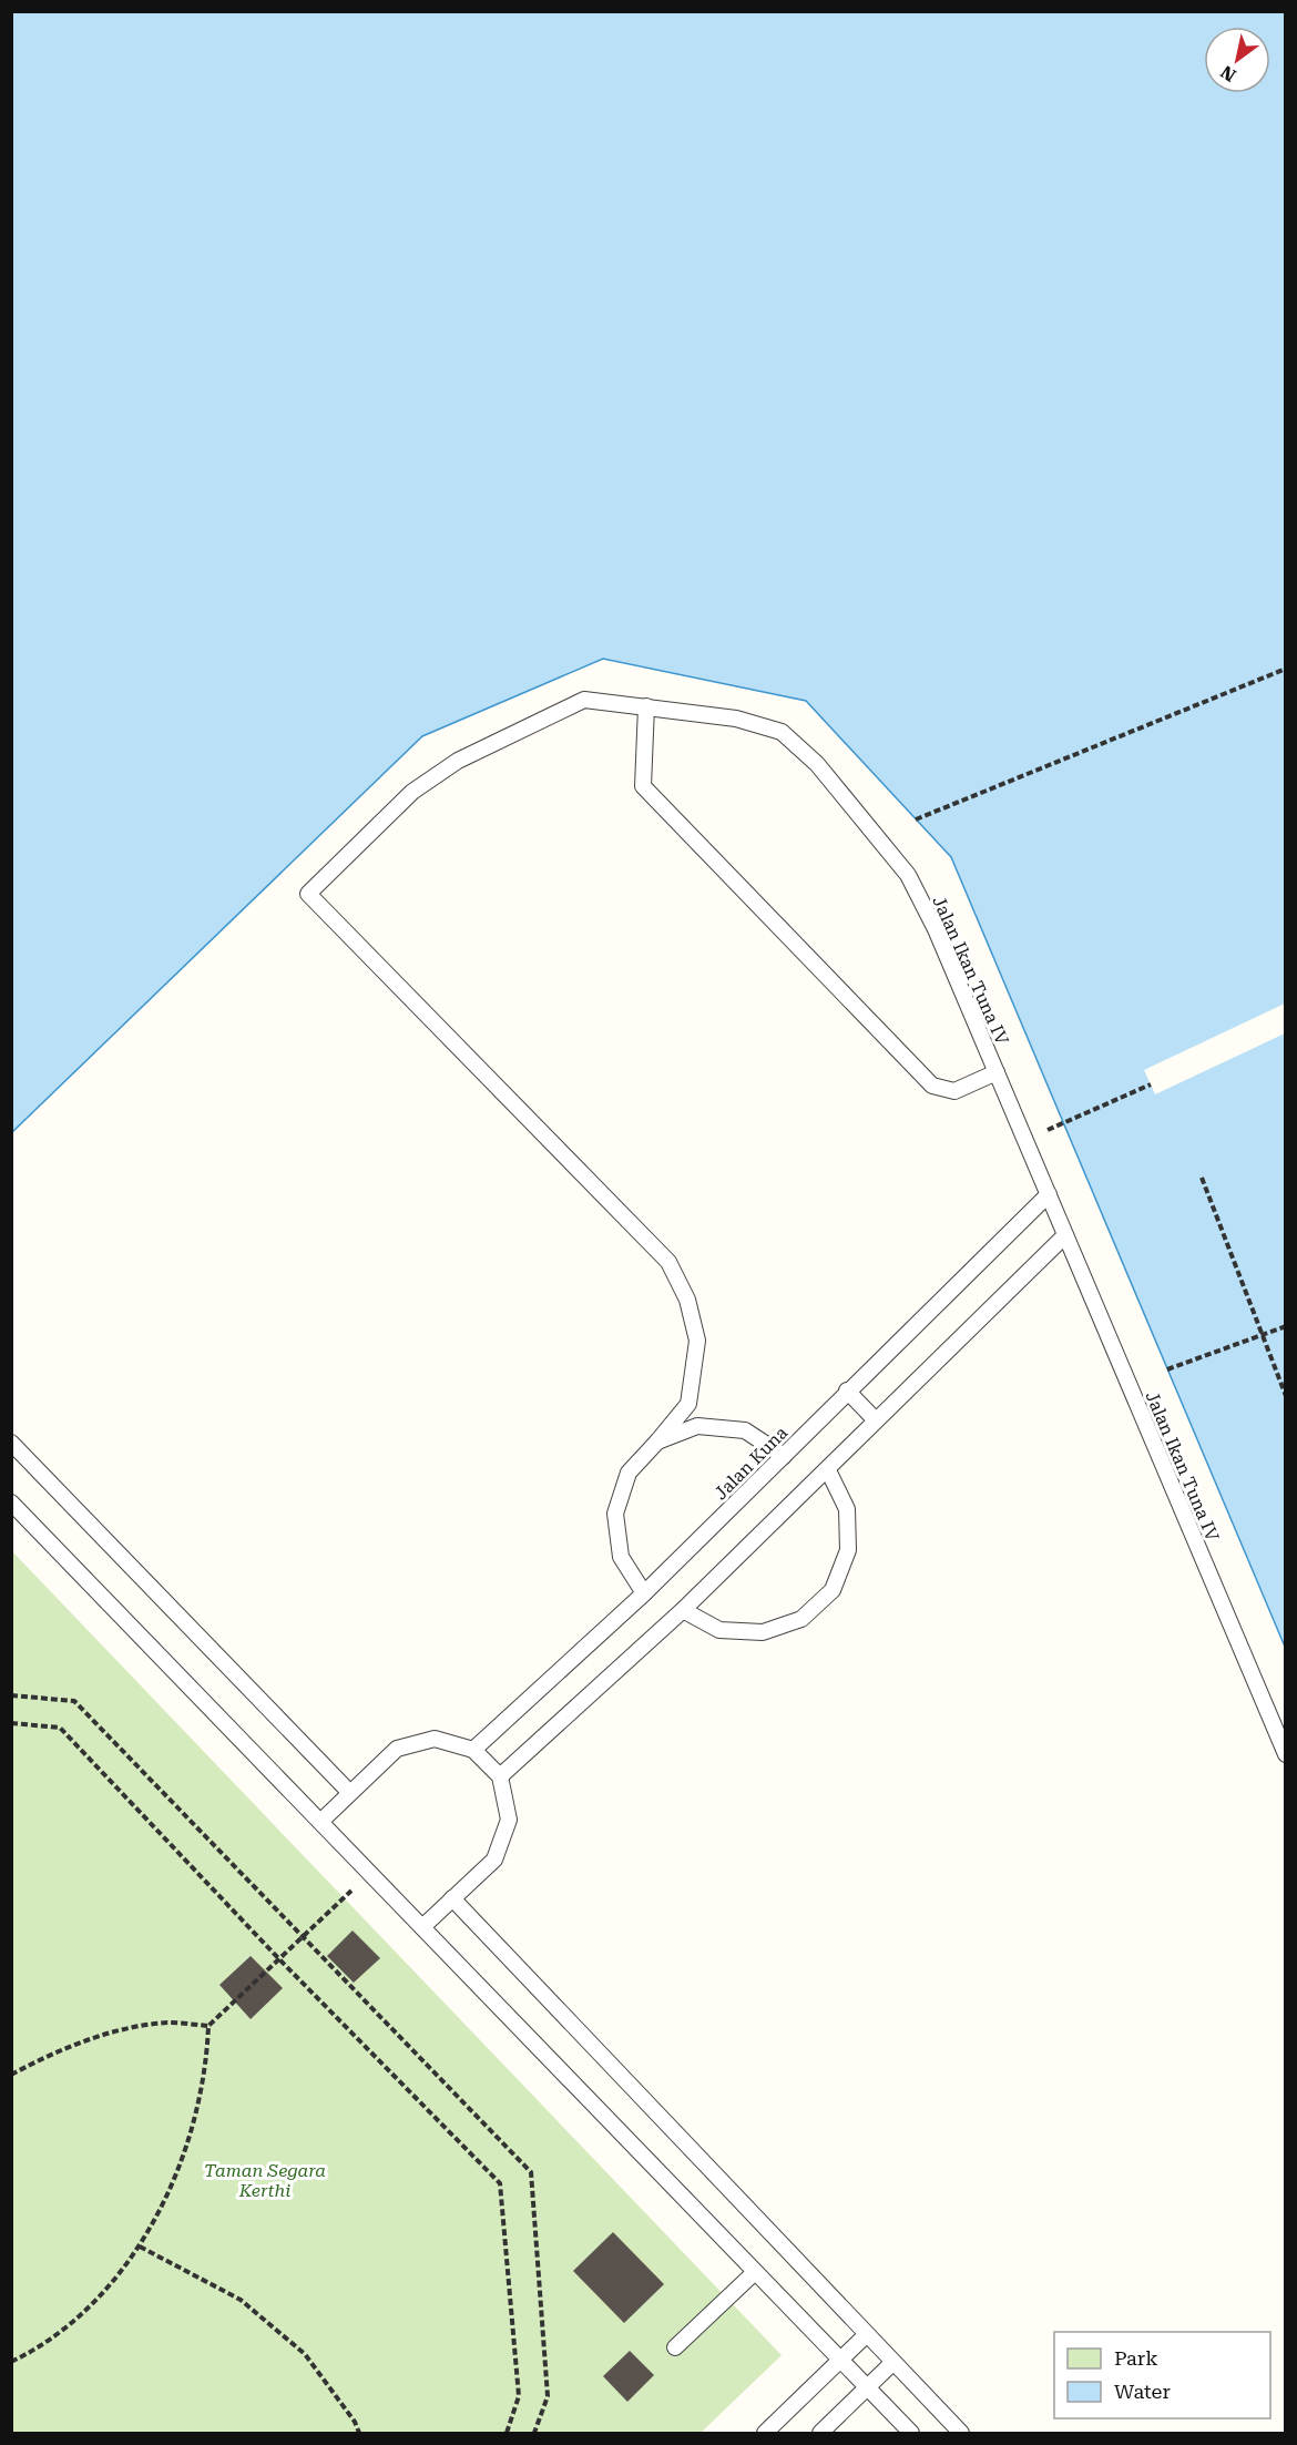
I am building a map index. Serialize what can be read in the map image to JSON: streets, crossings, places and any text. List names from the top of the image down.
{
  "streets": {
    "lane": ["Jalan Ikan Tuna IV", "Jalan Kuna"]
  },
  "crossings": [
    ["Jalan Ikan Tuna IV", "Jalan Kuna"]
  ],
  "parks": ["Taman Segara Kerthi"],
  "legend": ["Park", "Water"],
  "north": "bottom left"
}
